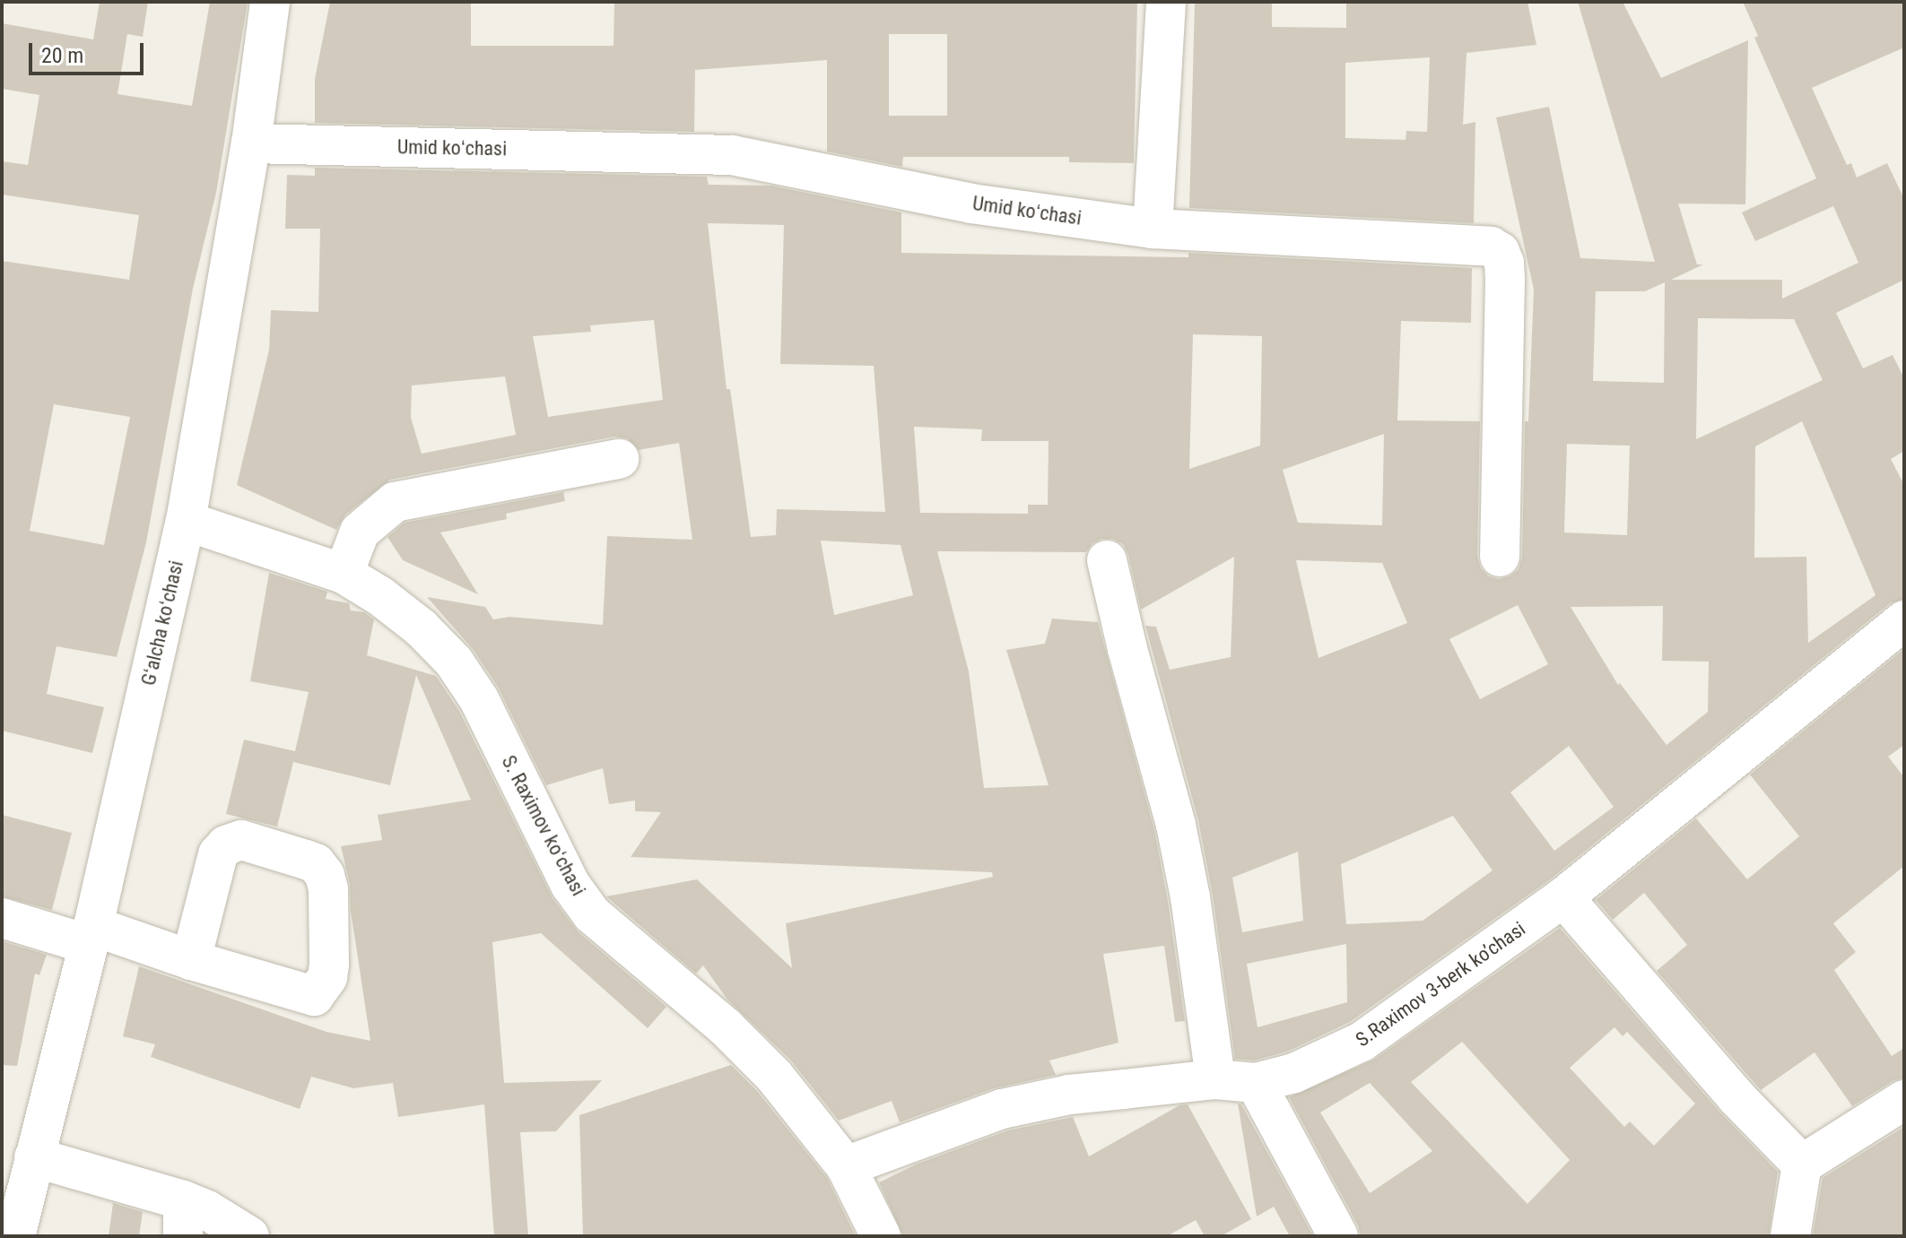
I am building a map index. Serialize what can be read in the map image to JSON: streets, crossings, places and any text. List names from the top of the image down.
{
  "streets": {
    "street": [
      "Umid koʻchasi",
      "Gʻalcha koʻchasi",
      "S. Raximov koʻchasi",
      "S.Raximov 3-berk koʼchasi"
    ]
  },
  "crossings": [
    ["Umid koʻchasi", "Gʻalcha koʻchasi"],
    ["Gʻalcha koʻchasi", "S. Raximov koʻchasi"],
    ["S. Raximov koʻchasi", "S.Raximov 3-berk koʼchasi"]
  ],
  "scale_bar": "20 m"
}
